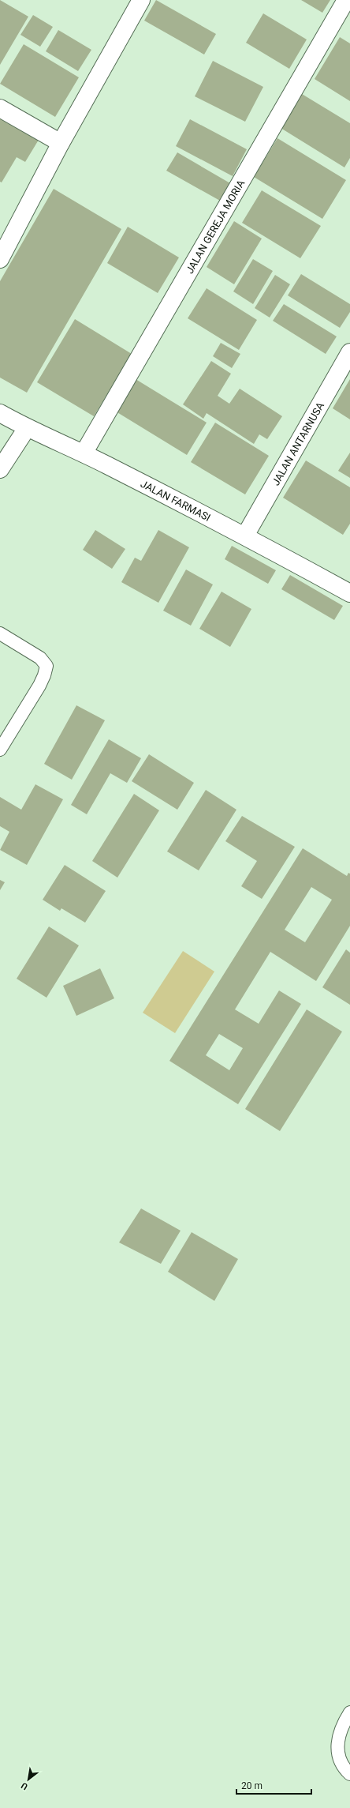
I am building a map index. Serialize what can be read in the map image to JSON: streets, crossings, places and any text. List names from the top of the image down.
{
  "streets": {
    "street": ["JALAN GEREJA MORIA", "JALAN ANTARNUSA", "JALAN FARMASI"]
  },
  "crossings": [
    ["JALAN GEREJA MORIA", "JALAN FARMASI"],
    ["JALAN ANTARNUSA", "JALAN FARMASI"]
  ],
  "scale_bar": "20 m",
  "north": "bottom left"
}
